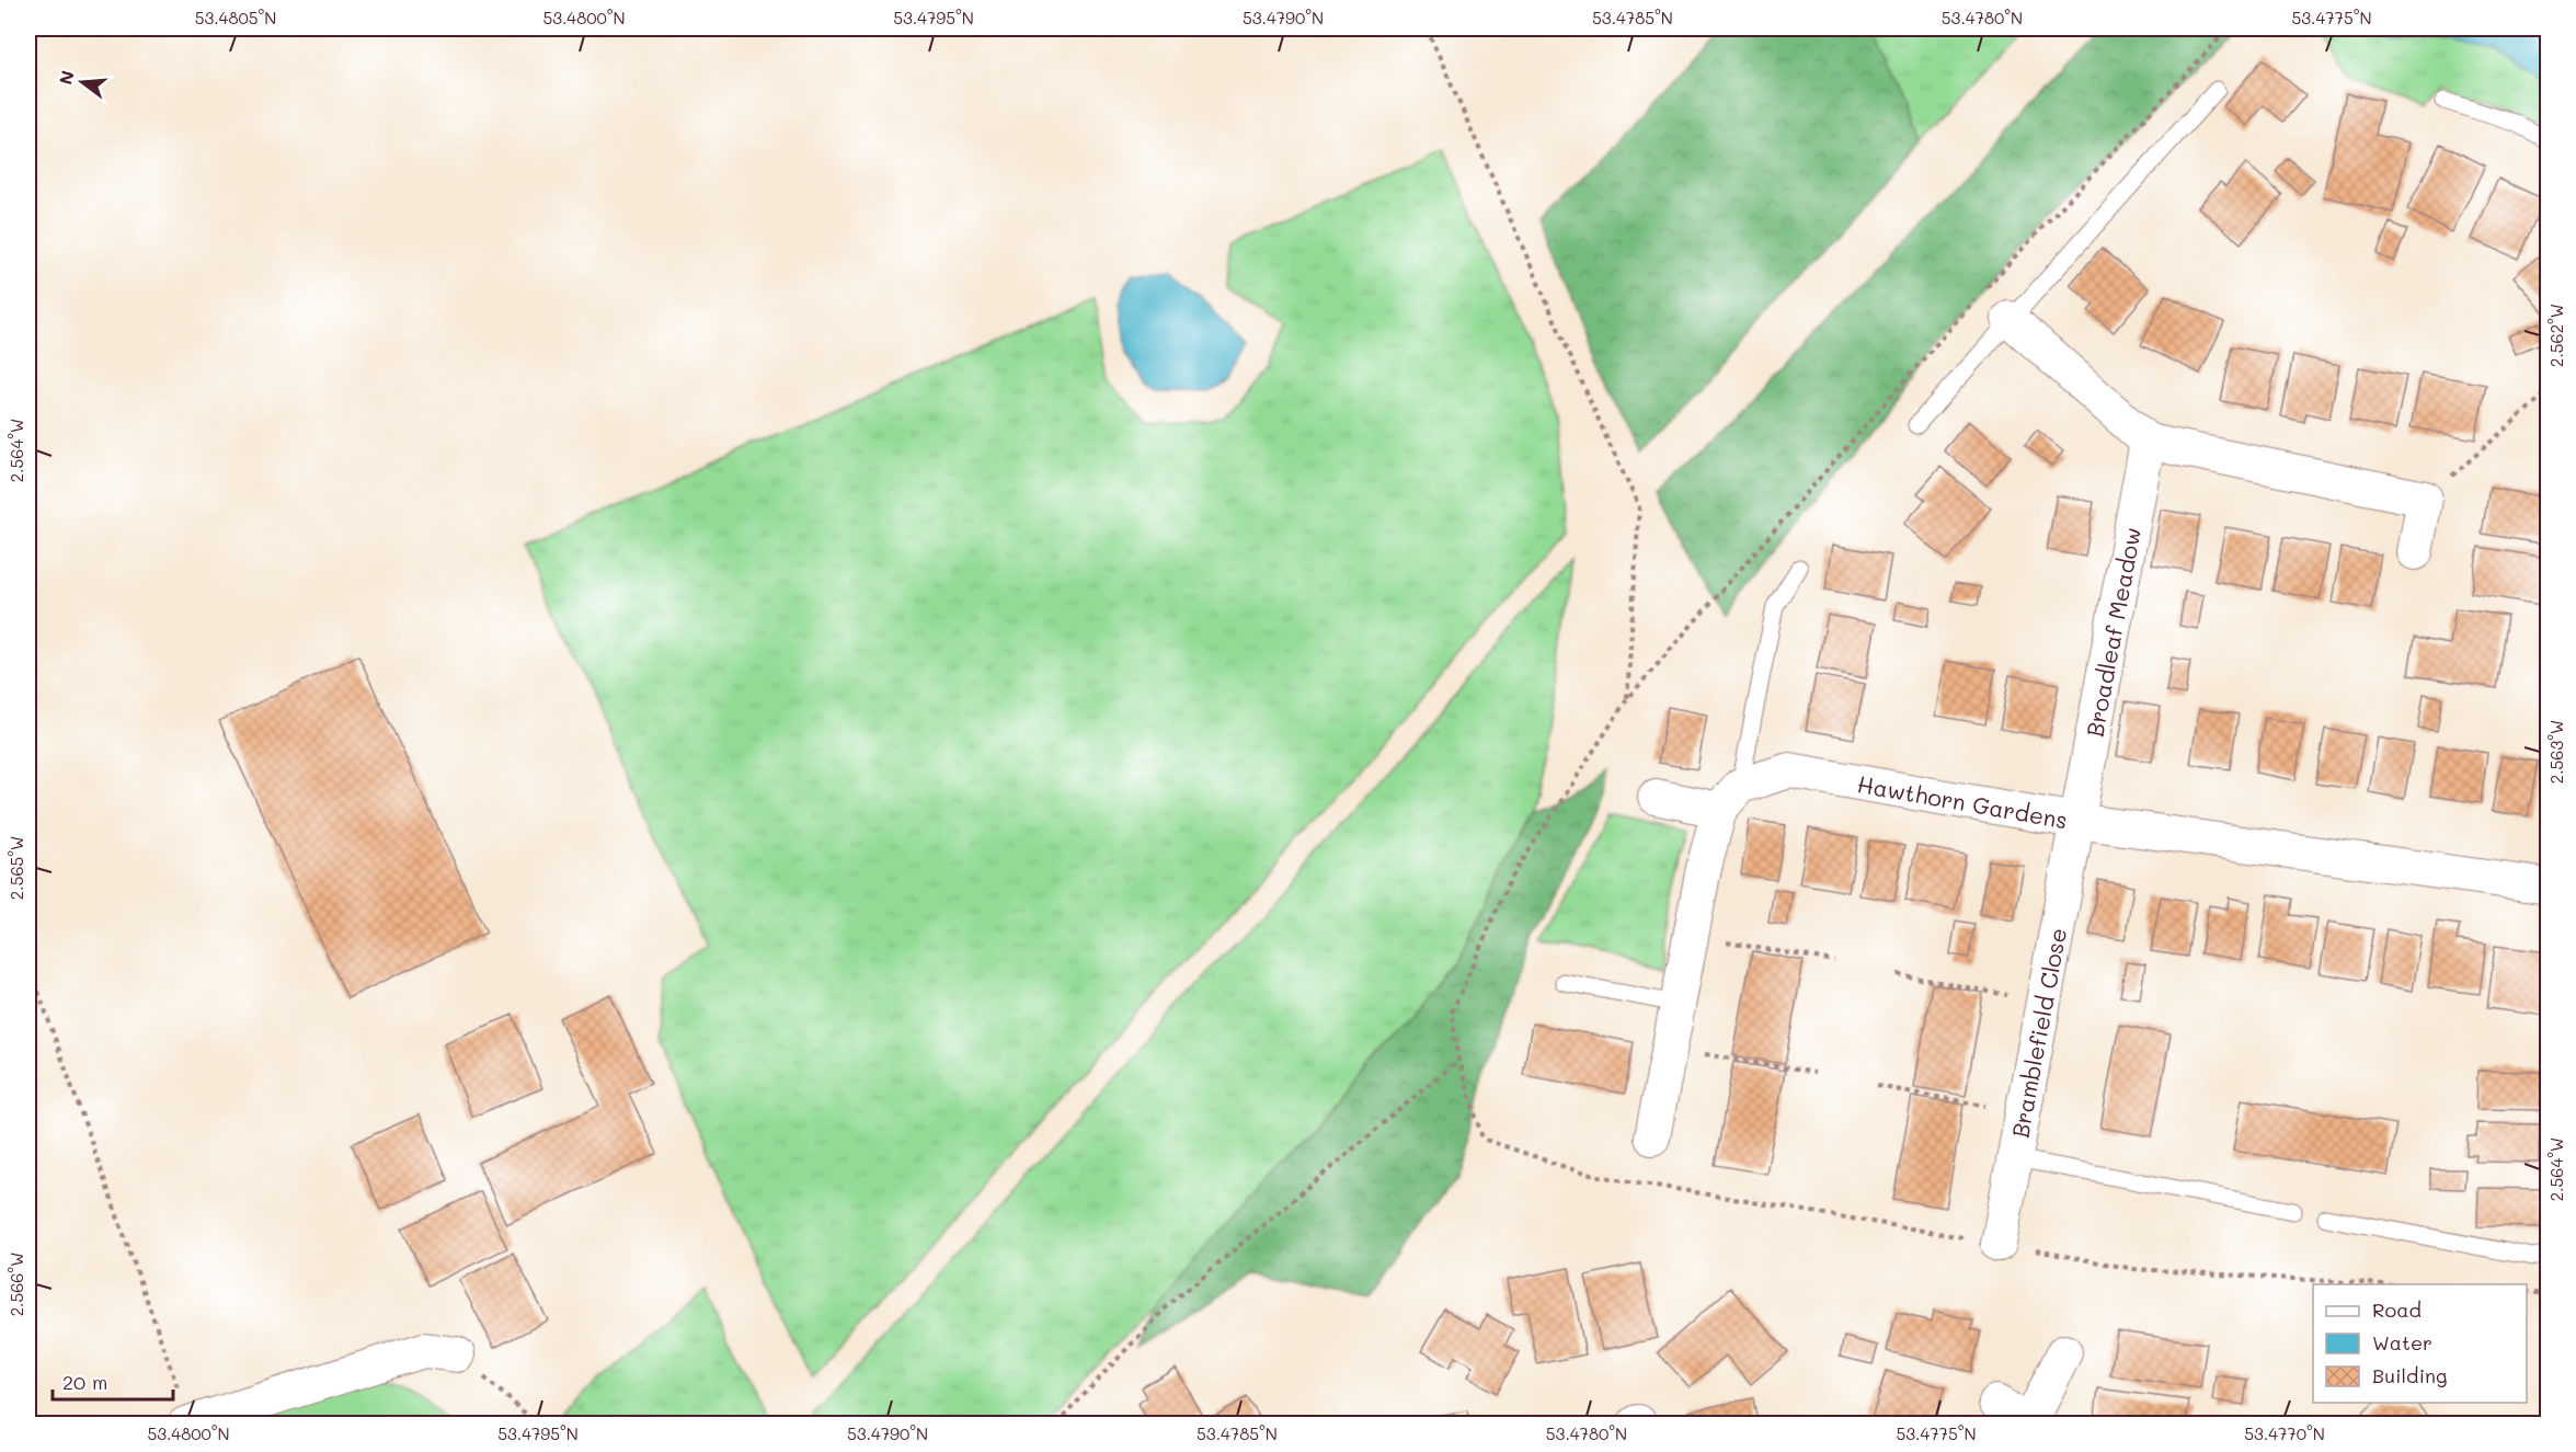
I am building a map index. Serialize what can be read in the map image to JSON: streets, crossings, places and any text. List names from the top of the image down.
{
  "streets": {
    "street": ["Broadleaf Meadow", "Hawthorn Gardens", "Bramblefield Close"]
  },
  "crossings": [
    ["Broadleaf Meadow", "Hawthorn Gardens"],
    ["Broadleaf Meadow", "Bramblefield Close"],
    ["Hawthorn Gardens", "Bramblefield Close"]
  ],
  "legend": ["Road", "Water", "Building"],
  "scale_bar": "20 m",
  "north": "left",
  "coordinates": [
    "53.4805°N",
    "53.4800°N",
    "53.4795°N",
    "53.4790°N",
    "53.4785°N",
    "53.4780°N",
    "53.4775°N",
    "2.562°W",
    "2.564°W",
    "2.563°W",
    "2.565°W",
    "2.566°W",
    "53.4770°N"
  ]
}
